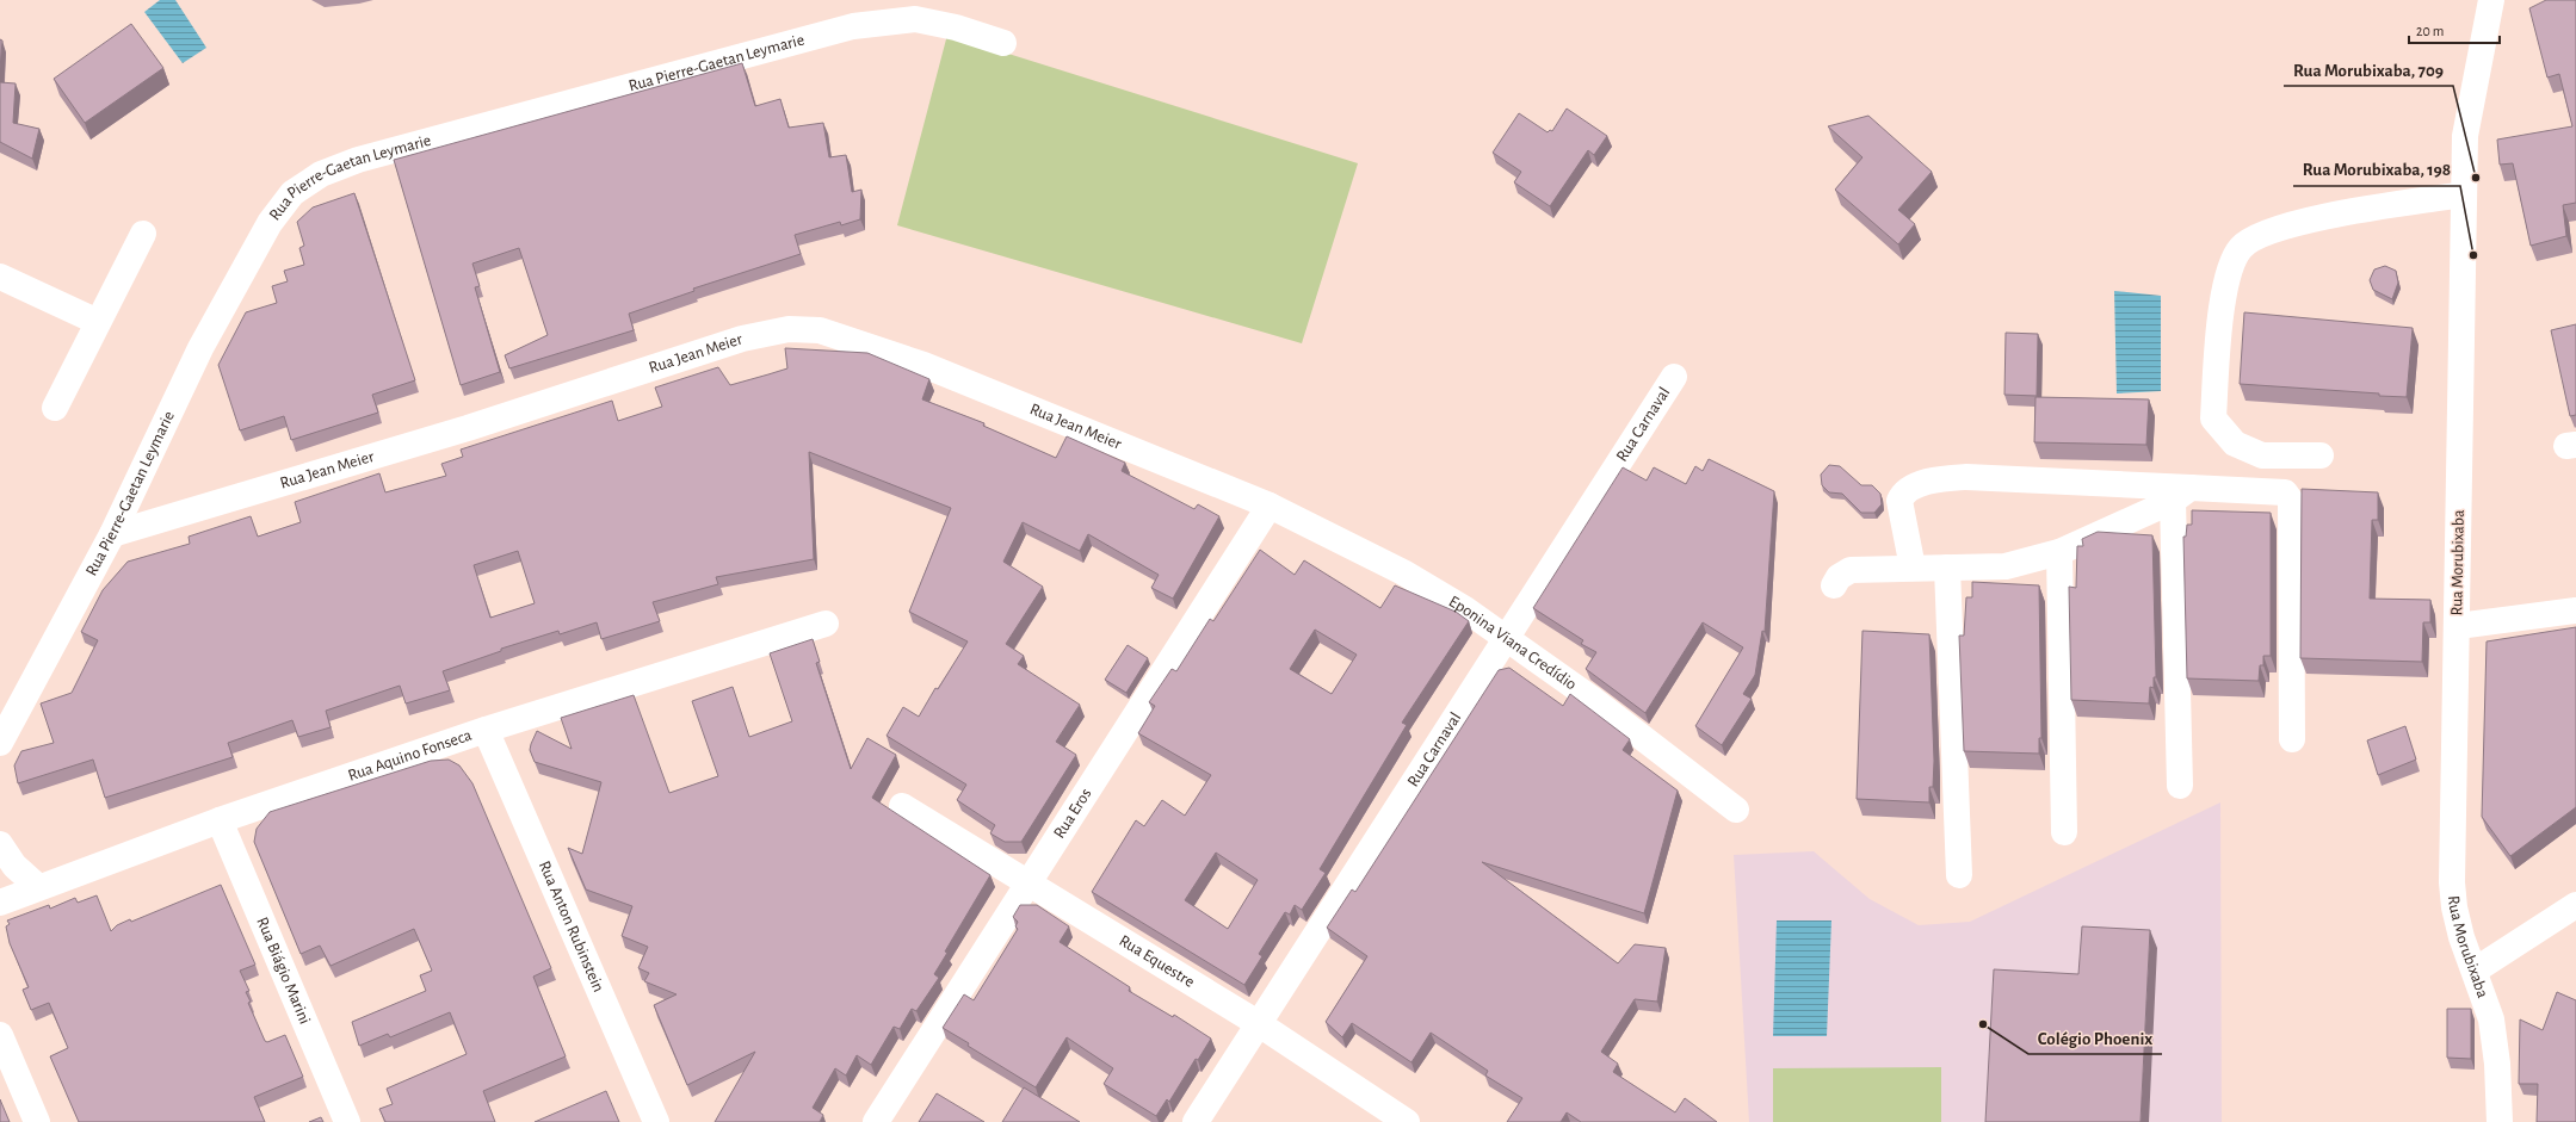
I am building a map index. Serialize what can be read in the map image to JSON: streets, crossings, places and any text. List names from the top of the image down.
{
  "streets": {
    "street": [
      "Rua Pierre-Gaetan Leymarie",
      "Rua Jean Meier",
      "Rua Carnaval",
      "Rua Morubixaba",
      "Eponina Viana Credídio",
      "Rua Aquino Fonseca",
      "Rua Eros",
      "Rua Anton Rubinstein",
      "Rua Equestre",
      "Rua Biágio Marini"
    ]
  },
  "crossings": [
    ["Rua Pierre-Gaetan Leymarie", "Rua Jean Meier"],
    ["Rua Jean Meier", "Eponina Viana Credídio"],
    ["Rua Jean Meier", "Rua Eros"],
    ["Rua Carnaval", "Eponina Viana Credídio"],
    ["Rua Carnaval", "Rua Equestre"],
    ["Eponina Viana Credídio", "Rua Eros"],
    ["Rua Aquino Fonseca", "Rua Anton Rubinstein"],
    ["Rua Aquino Fonseca", "Rua Biágio Marini"],
    ["Rua Eros", "Rua Equestre"]
  ],
  "places": ["Rua Morubixaba, 709", "Rua Morubixaba, 198", "Colégio Phoenix"],
  "scale_bar": "20 m"
}
